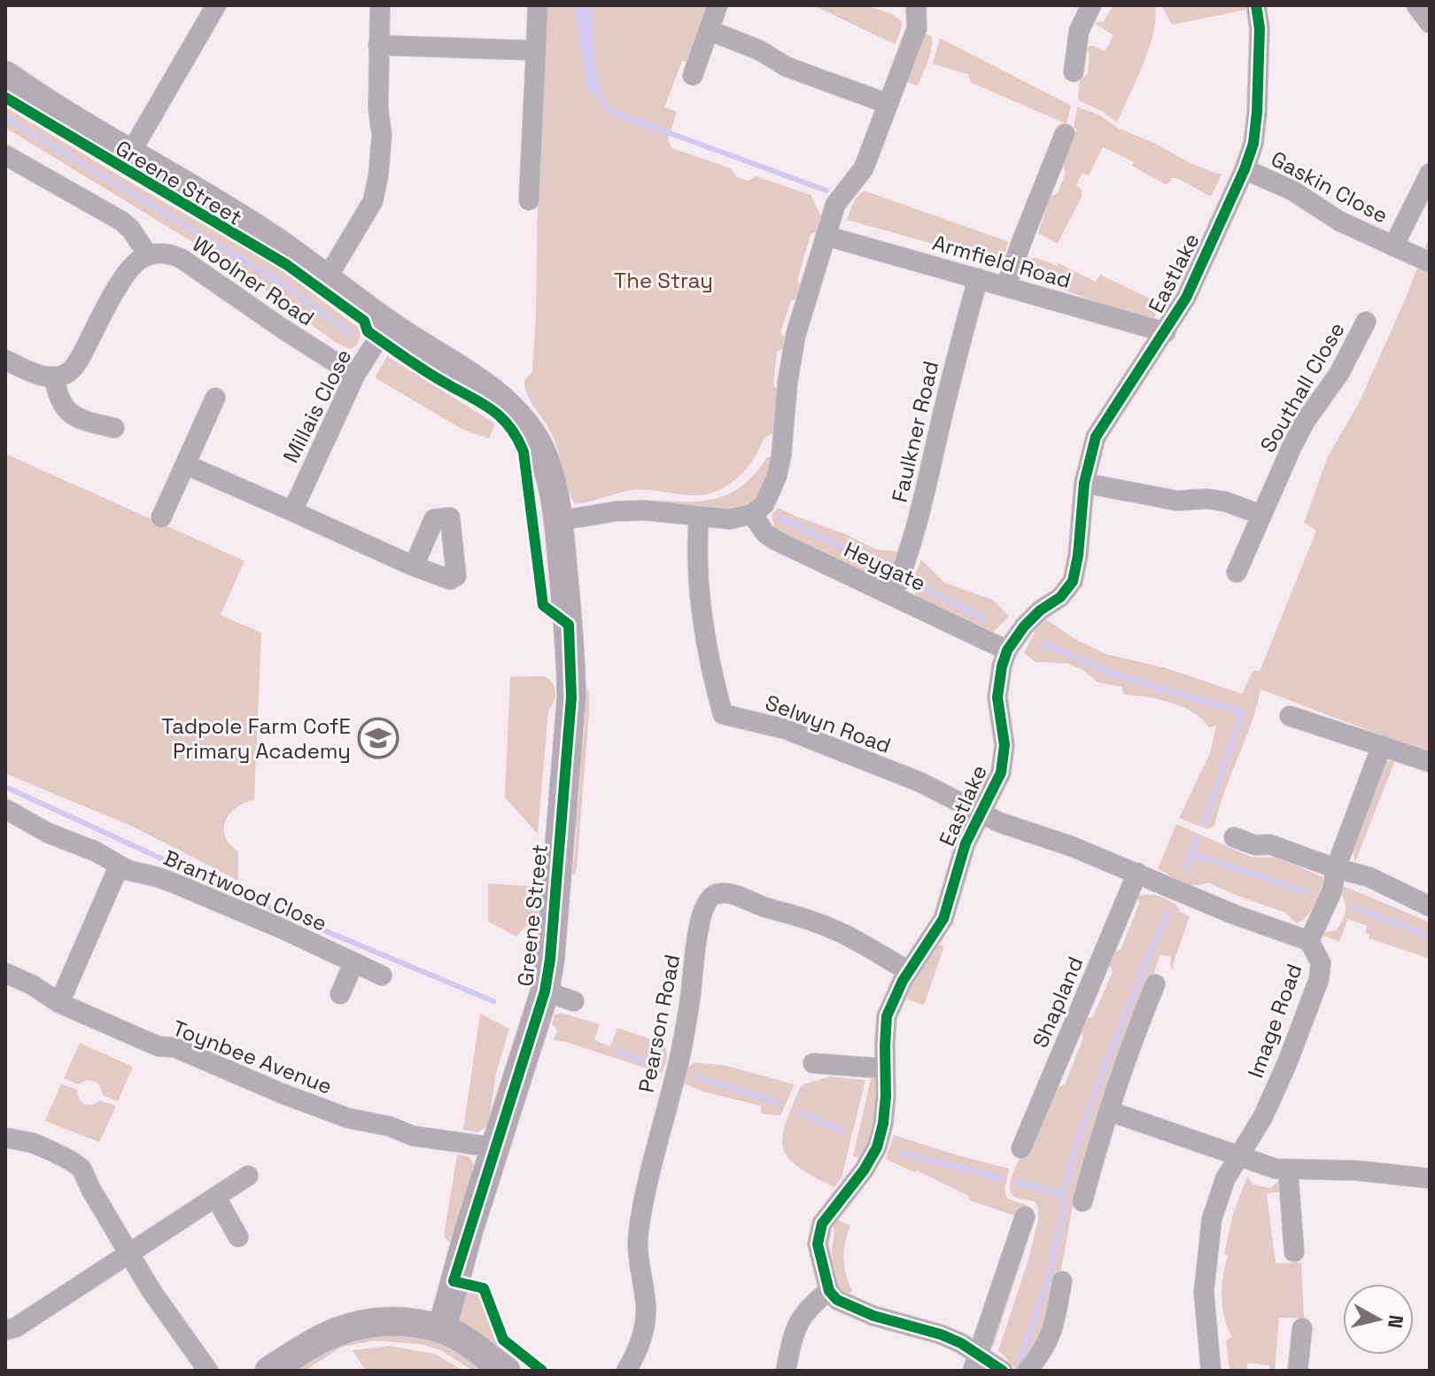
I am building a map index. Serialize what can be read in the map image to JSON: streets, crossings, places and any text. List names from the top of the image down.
{
  "streets": {
    "street": [
      "Greene Street",
      "Gaskin Close",
      "Armfield Road",
      "Eastlake",
      "Woolner Road",
      "Southall Close",
      "Millais Close",
      "Faulkner Road",
      "Heygate",
      "Selwyn Road",
      "Brantwood Close",
      "Shapland",
      "Image Road",
      "Pearson Road",
      "Toynbee Avenue"
    ]
  },
  "crossings": [
    ["Greene Street", "Millais Close"],
    ["Greene Street", "Toynbee Avenue"],
    ["Gaskin Close", "Eastlake"],
    ["Armfield Road", "Eastlake"],
    ["Armfield Road", "Faulkner Road"],
    ["Eastlake", "Heygate"],
    ["Eastlake", "Selwyn Road"],
    ["Eastlake", "Image Road"],
    ["Eastlake", "Pearson Road"],
    ["Woolner Road", "Millais Close"],
    ["Faulkner Road", "Heygate"],
    ["Selwyn Road", "Image Road"],
    ["Shapland", "Image Road"]
  ],
  "parks": ["The Stray"],
  "places": {
    "school or university": ["Tadpole Farm CofE Primary Academy"]
  },
  "north": "right"
}
